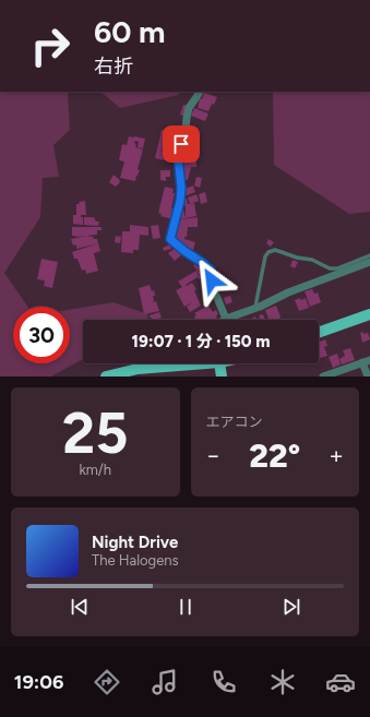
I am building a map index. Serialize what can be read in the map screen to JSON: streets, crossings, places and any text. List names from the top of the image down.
{
  "page": {
    "turn": ["60 m", "右折"],
    "limit": "30",
    "trip": "19:07 · 1 分 · 150 m",
    "tile": [
      ["25", "km/h"],
      "エアコン"
    ],
    "heat": ["−", "22°", "+"],
    "song": ["Night Drive", "The Halogens"],
    "tabs": "19:06"
  }
}
